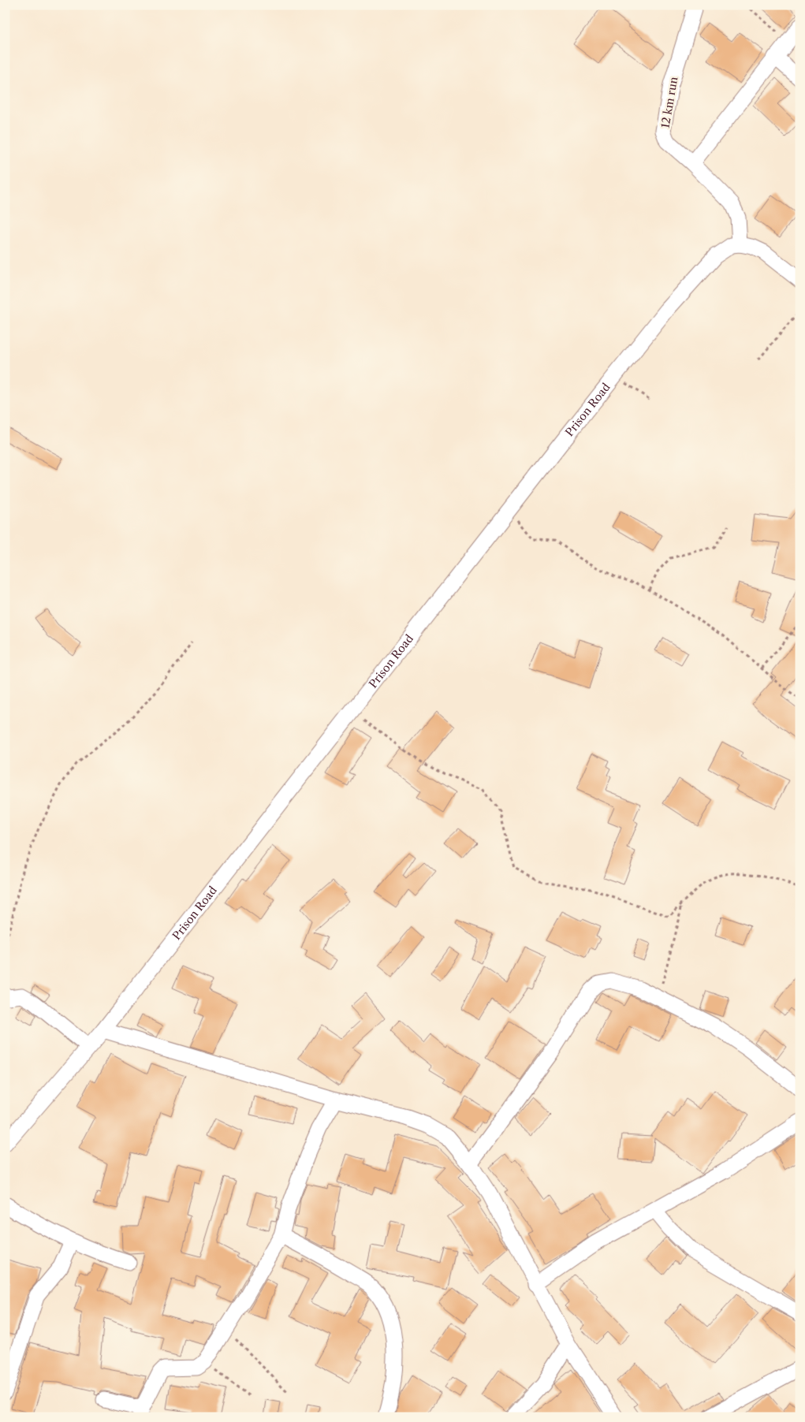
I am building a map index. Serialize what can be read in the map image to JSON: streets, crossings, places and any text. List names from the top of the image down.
{
  "streets": {
    "street": ["12 km run", "Prison Road"]
  },
  "crossings": [
    ["12 km run", "Prison Road"]
  ]
}
